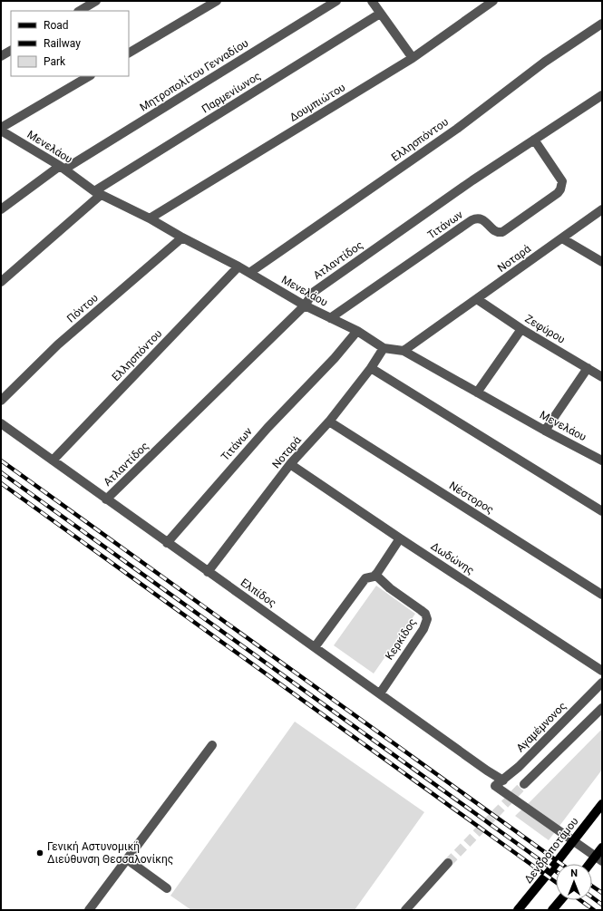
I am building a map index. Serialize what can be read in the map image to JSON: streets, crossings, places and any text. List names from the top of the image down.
{
  "streets": {
    "main road": ["Δενδροποτάμου"],
    "street": [
      "Μητροπολίτου Γενναδίου",
      "Παρμενίωνος",
      "Δουμπιώτου",
      "Ελλησπόντου",
      "Μενελάου",
      "Τιτάνων",
      "Νοταρά",
      "Ατλαντίδος",
      "Πόντου",
      "Ζεφύρου",
      "Νέστορος",
      "Δωδώνης",
      "Ελπίδος",
      "Κερκίδος",
      "Αγαμέμνονος"
    ]
  },
  "crossings": [
    ["Μητροπολίτου Γενναδίου", "Μενελάου"],
    ["Παρμενίωνος", "Μενελάου"],
    ["Δουμπιώτου", "Μενελάου"],
    ["Ελλησπόντου", "Μενελάου"],
    ["Ελλησπόντου", "Ελπίδος"],
    ["Μενελάου", "Τιτάνων"],
    ["Μενελάου", "Νοταρά"],
    ["Μενελάου", "Ατλαντίδος"],
    ["Μενελάου", "Πόντου"],
    ["Τιτάνων", "Ατλαντίδος"],
    ["Τιτάνων", "Ελπίδος"],
    ["Νοταρά", "Ζεφύρου"],
    ["Νοταρά", "Νέστορος"],
    ["Νοταρά", "Δωδώνης"],
    ["Νοταρά", "Ελπίδος"],
    ["Ατλαντίδος", "Ελπίδος"],
    ["Ελπίδος", "Κερκίδος"],
    ["Ελπίδος", "Αγαμέμνονος"]
  ],
  "places": ["Γενική Αστυνομική Διεύθυνση Θεσσαλονίκης"],
  "legend": ["Road", "Railway", "Park"],
  "north": "top"
}
